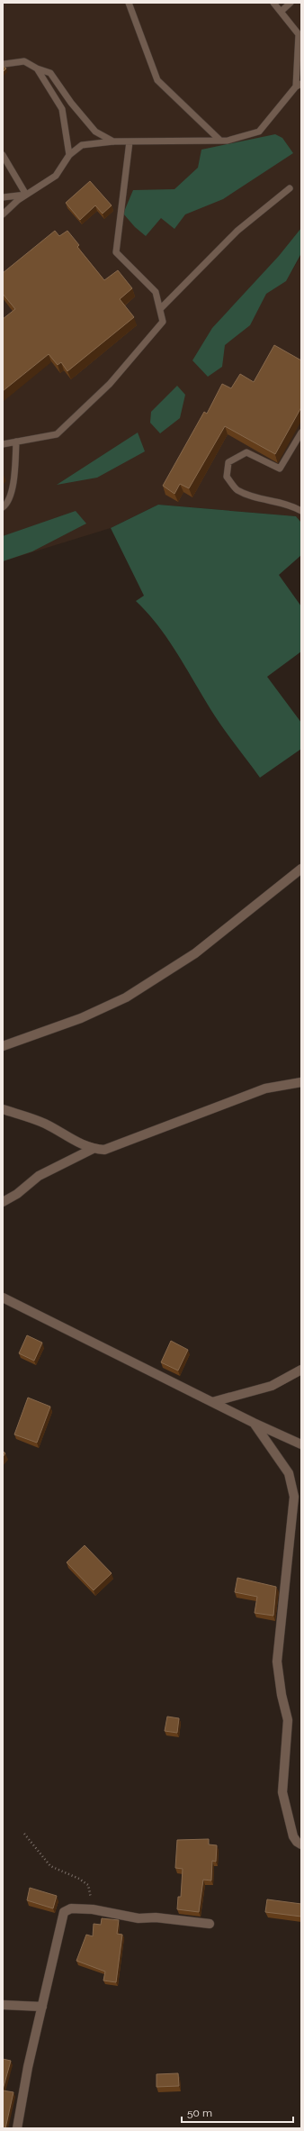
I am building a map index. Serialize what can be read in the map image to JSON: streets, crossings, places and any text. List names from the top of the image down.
{
  "scale_bar": "50 m"
}
